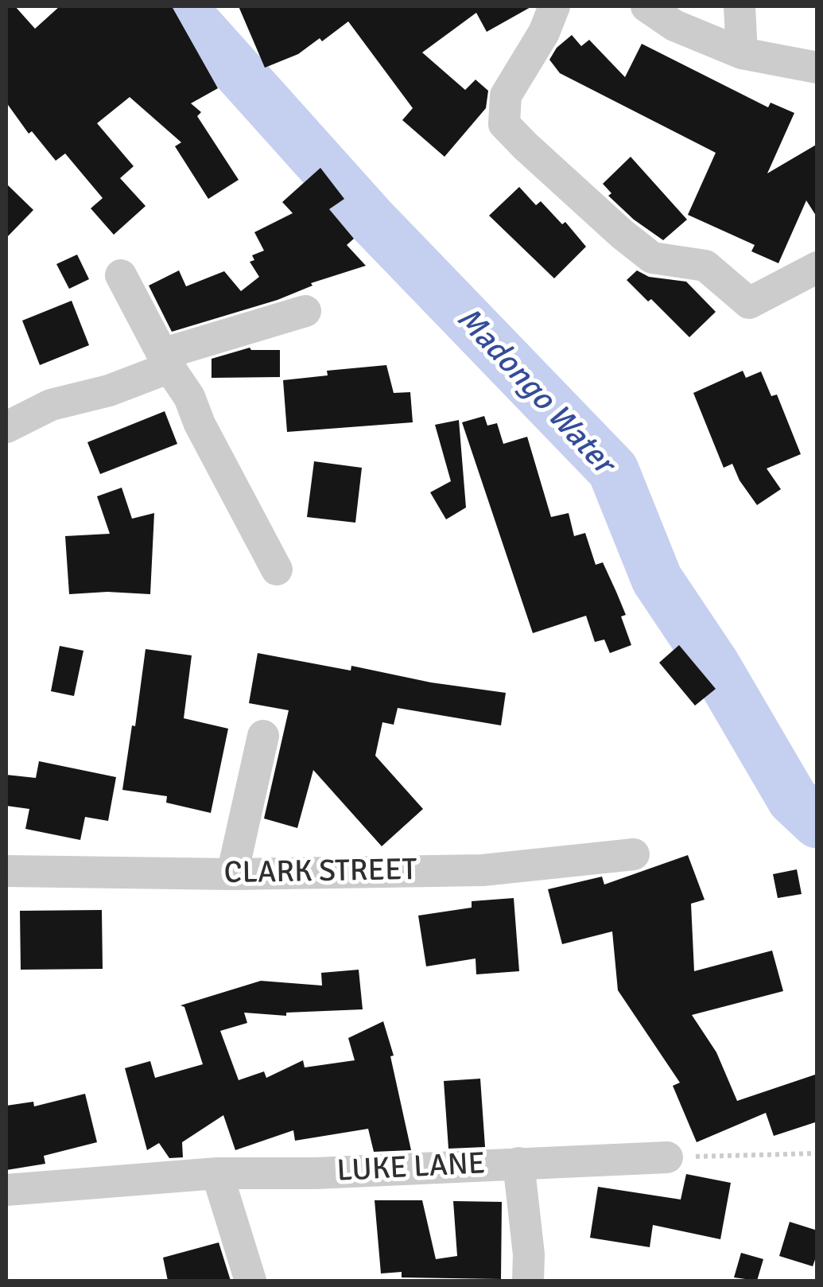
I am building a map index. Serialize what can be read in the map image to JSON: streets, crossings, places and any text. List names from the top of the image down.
{
  "streets": {
    "street": ["CLARK STREET", "LUKE LANE"]
  },
  "water": ["Madongo Water"]
}
